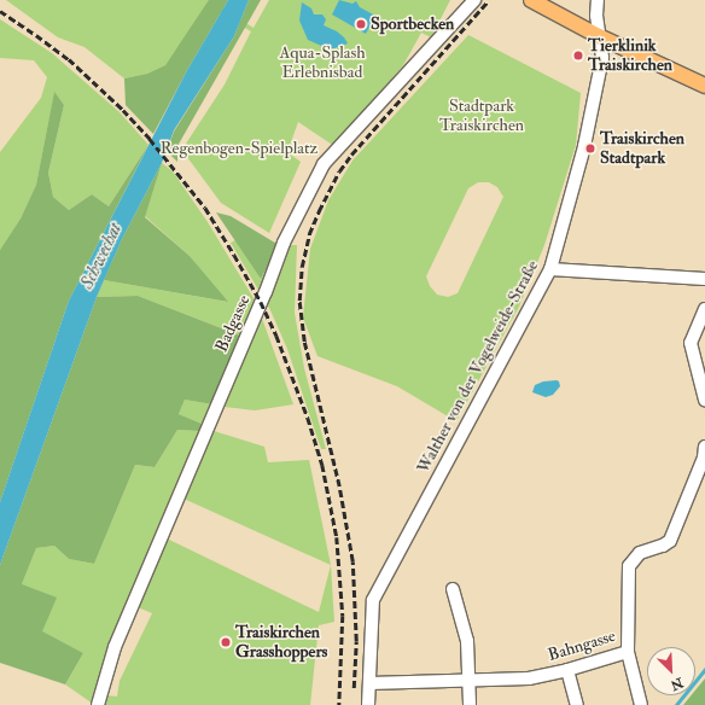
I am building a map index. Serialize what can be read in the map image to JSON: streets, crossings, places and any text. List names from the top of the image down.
{
  "streets": {
    "street": ["Badgasse", "Walther von der Vogelweide-Straße", "Bahngasse"]
  },
  "crossings": [
    ["Walther von der Vogelweide-Straße", "Bahngasse"]
  ],
  "water": ["Schwechat"],
  "parks": ["Aqua-Splash Erlebnisbad", "Stadtpark Traiskirchen", "Regenbogen-Spielplatz"],
  "places": [
    "Sportbecken",
    "Tierklinik Traiskirchen",
    "Traiskirchen Stadtpark",
    "Traiskirchen Grasshoppers"
  ],
  "north": "bottom right"
}
